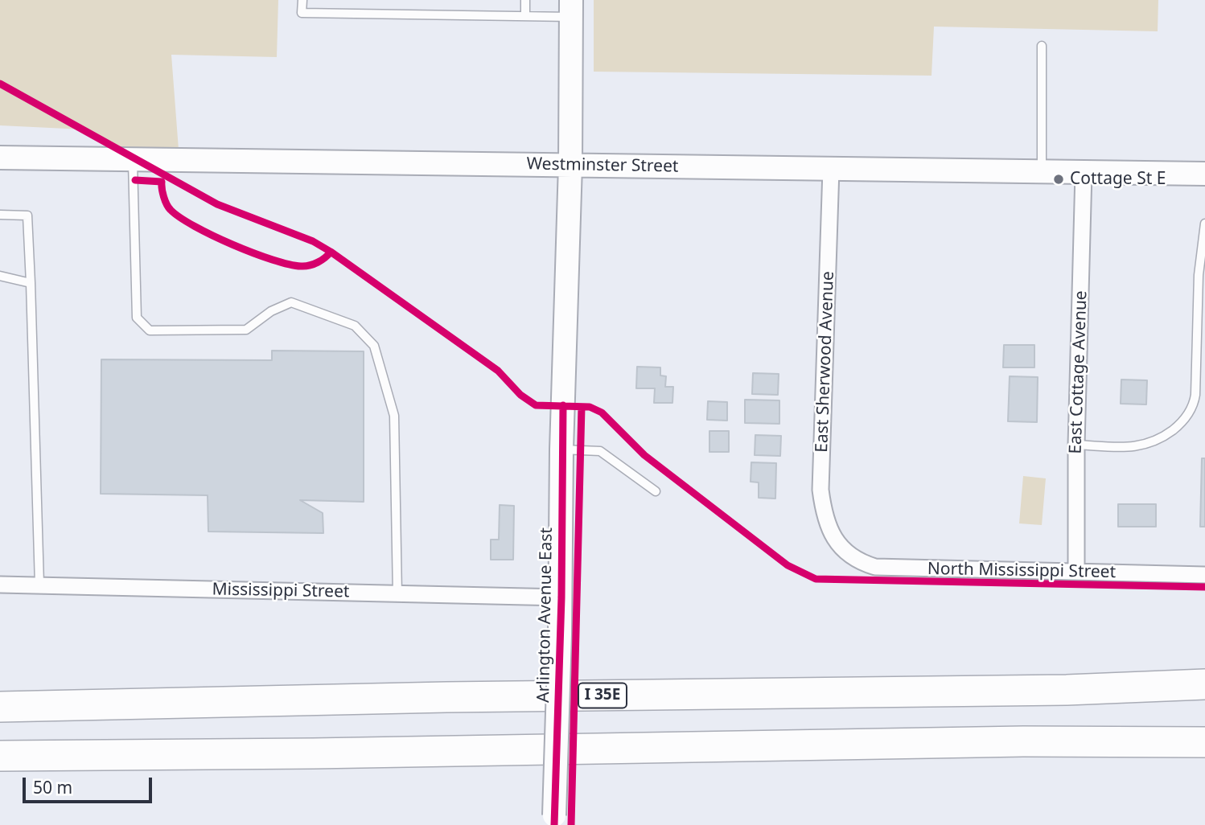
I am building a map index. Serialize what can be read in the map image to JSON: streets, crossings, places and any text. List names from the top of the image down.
{
  "streets": {
    "highway": ["I 35E"],
    "street": [
      "Westminster Street",
      "East Sherwood Avenue",
      "East Cottage Avenue",
      "North Mississippi Street",
      "Mississippi Street",
      "Arlington Avenue East"
    ]
  },
  "crossings": [
    ["Westminster Street", "East Sherwood Avenue"],
    ["Westminster Street", "East Cottage Avenue"],
    ["Westminster Street", "Arlington Avenue East"],
    ["East Sherwood Avenue", "North Mississippi Street"],
    ["East Cottage Avenue", "North Mississippi Street"],
    ["Mississippi Street", "Arlington Avenue East"]
  ],
  "places": ["Cottage St E"],
  "scale_bar": "50 m"
}
